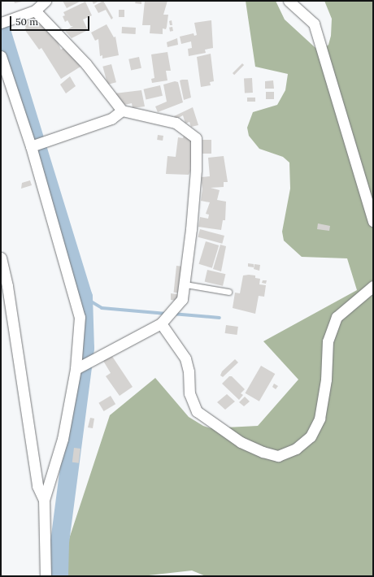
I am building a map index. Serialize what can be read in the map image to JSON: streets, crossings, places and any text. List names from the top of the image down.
{
  "scale_bar": "50 m"
}
